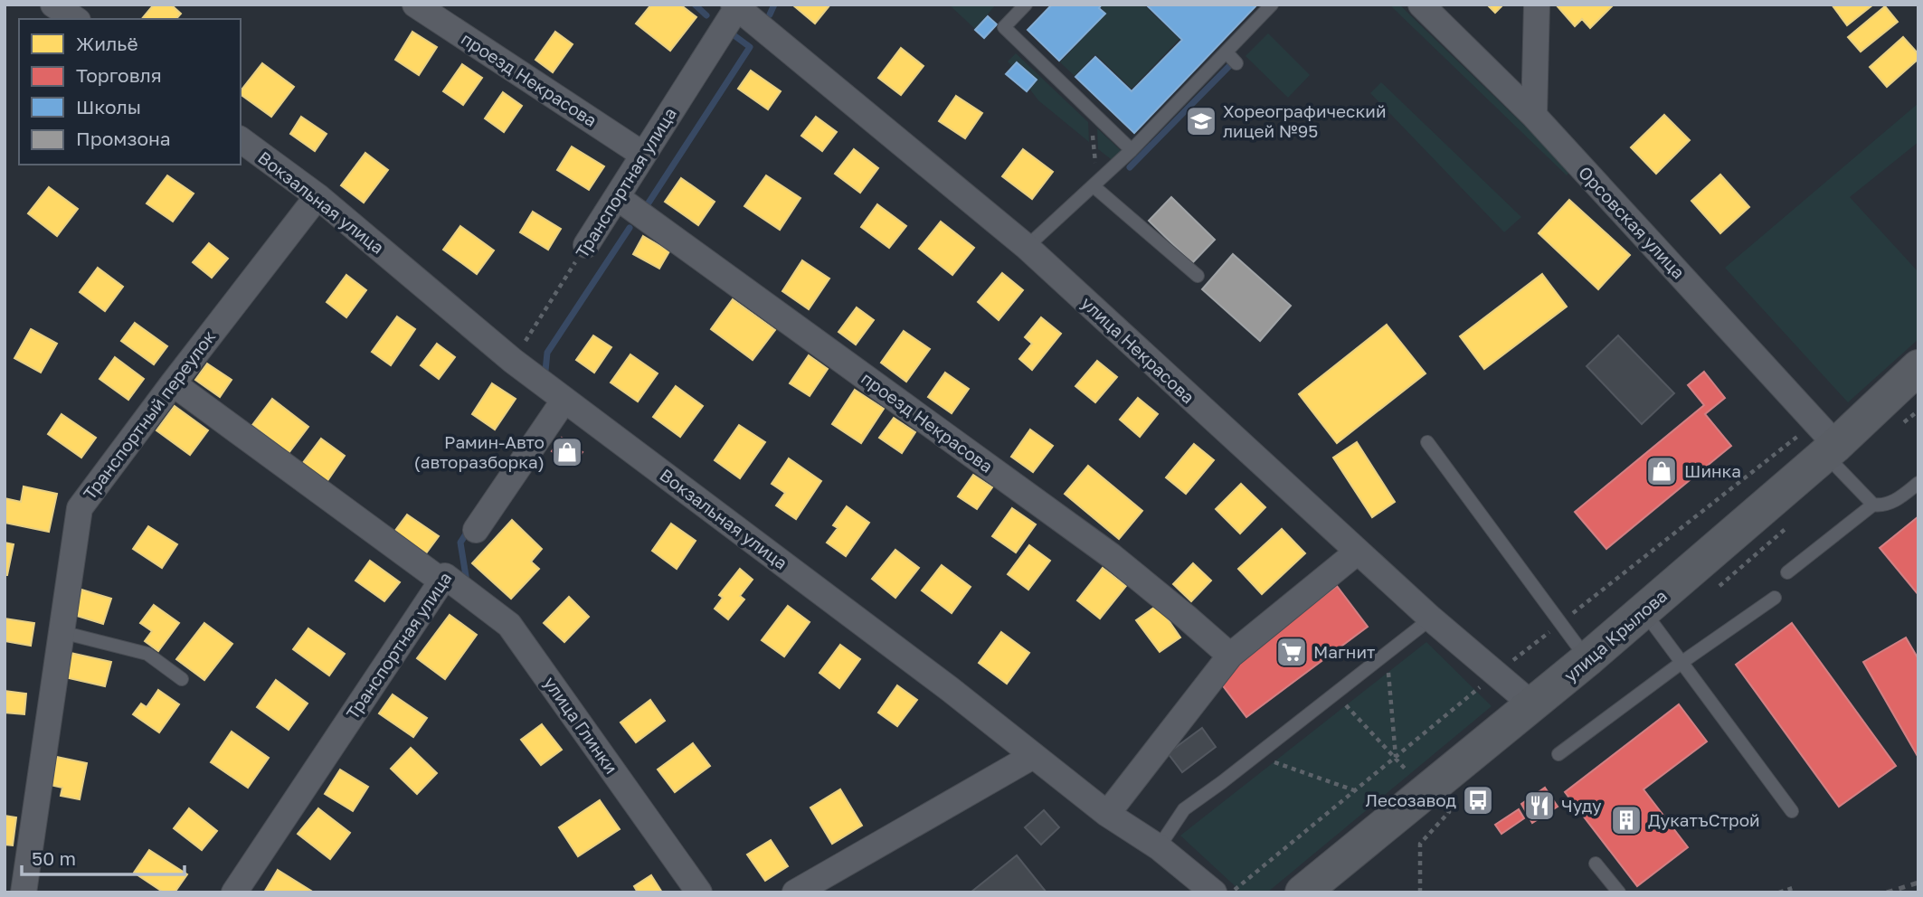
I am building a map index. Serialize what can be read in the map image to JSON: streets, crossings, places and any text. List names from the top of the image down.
{
  "streets": {
    "main road": ["улица Крылова"],
    "street": [
      "проезд Некрасова",
      "Транспортная улица",
      "Вокзальная улица",
      "Орсовская улица",
      "улица Некрасова",
      "Транспортный переулок",
      "улица Глинки"
    ]
  },
  "crossings": [
    ["проезд Некрасова", "Транспортная улица"],
    ["Транспортная улица", "Вокзальная улица"],
    ["Транспортная улица", "улица Некрасова"],
    ["Транспортная улица", "улица Глинки"],
    ["Вокзальная улица", "Транспортный переулок"],
    ["Орсовская улица", "улица Крылова"],
    ["улица Некрасова", "улица Крылова"],
    ["Транспортный переулок", "улица Глинки"]
  ],
  "places": {
    "school or university": ["Хореографический лицей №95"],
    "shop": ["Рамин-Авто (авторазборка)", "Шинка"],
    "supermarket": ["Магнит"],
    "bus stop": ["Лесозавод"],
    "restaurant": ["Чуду"],
    "building": ["ДукатъСтрой"]
  },
  "legend": [
    "Жильё",
    "Торговля",
    "Школы",
    "Промзона"
  ],
  "scale_bar": "50 m"
}
